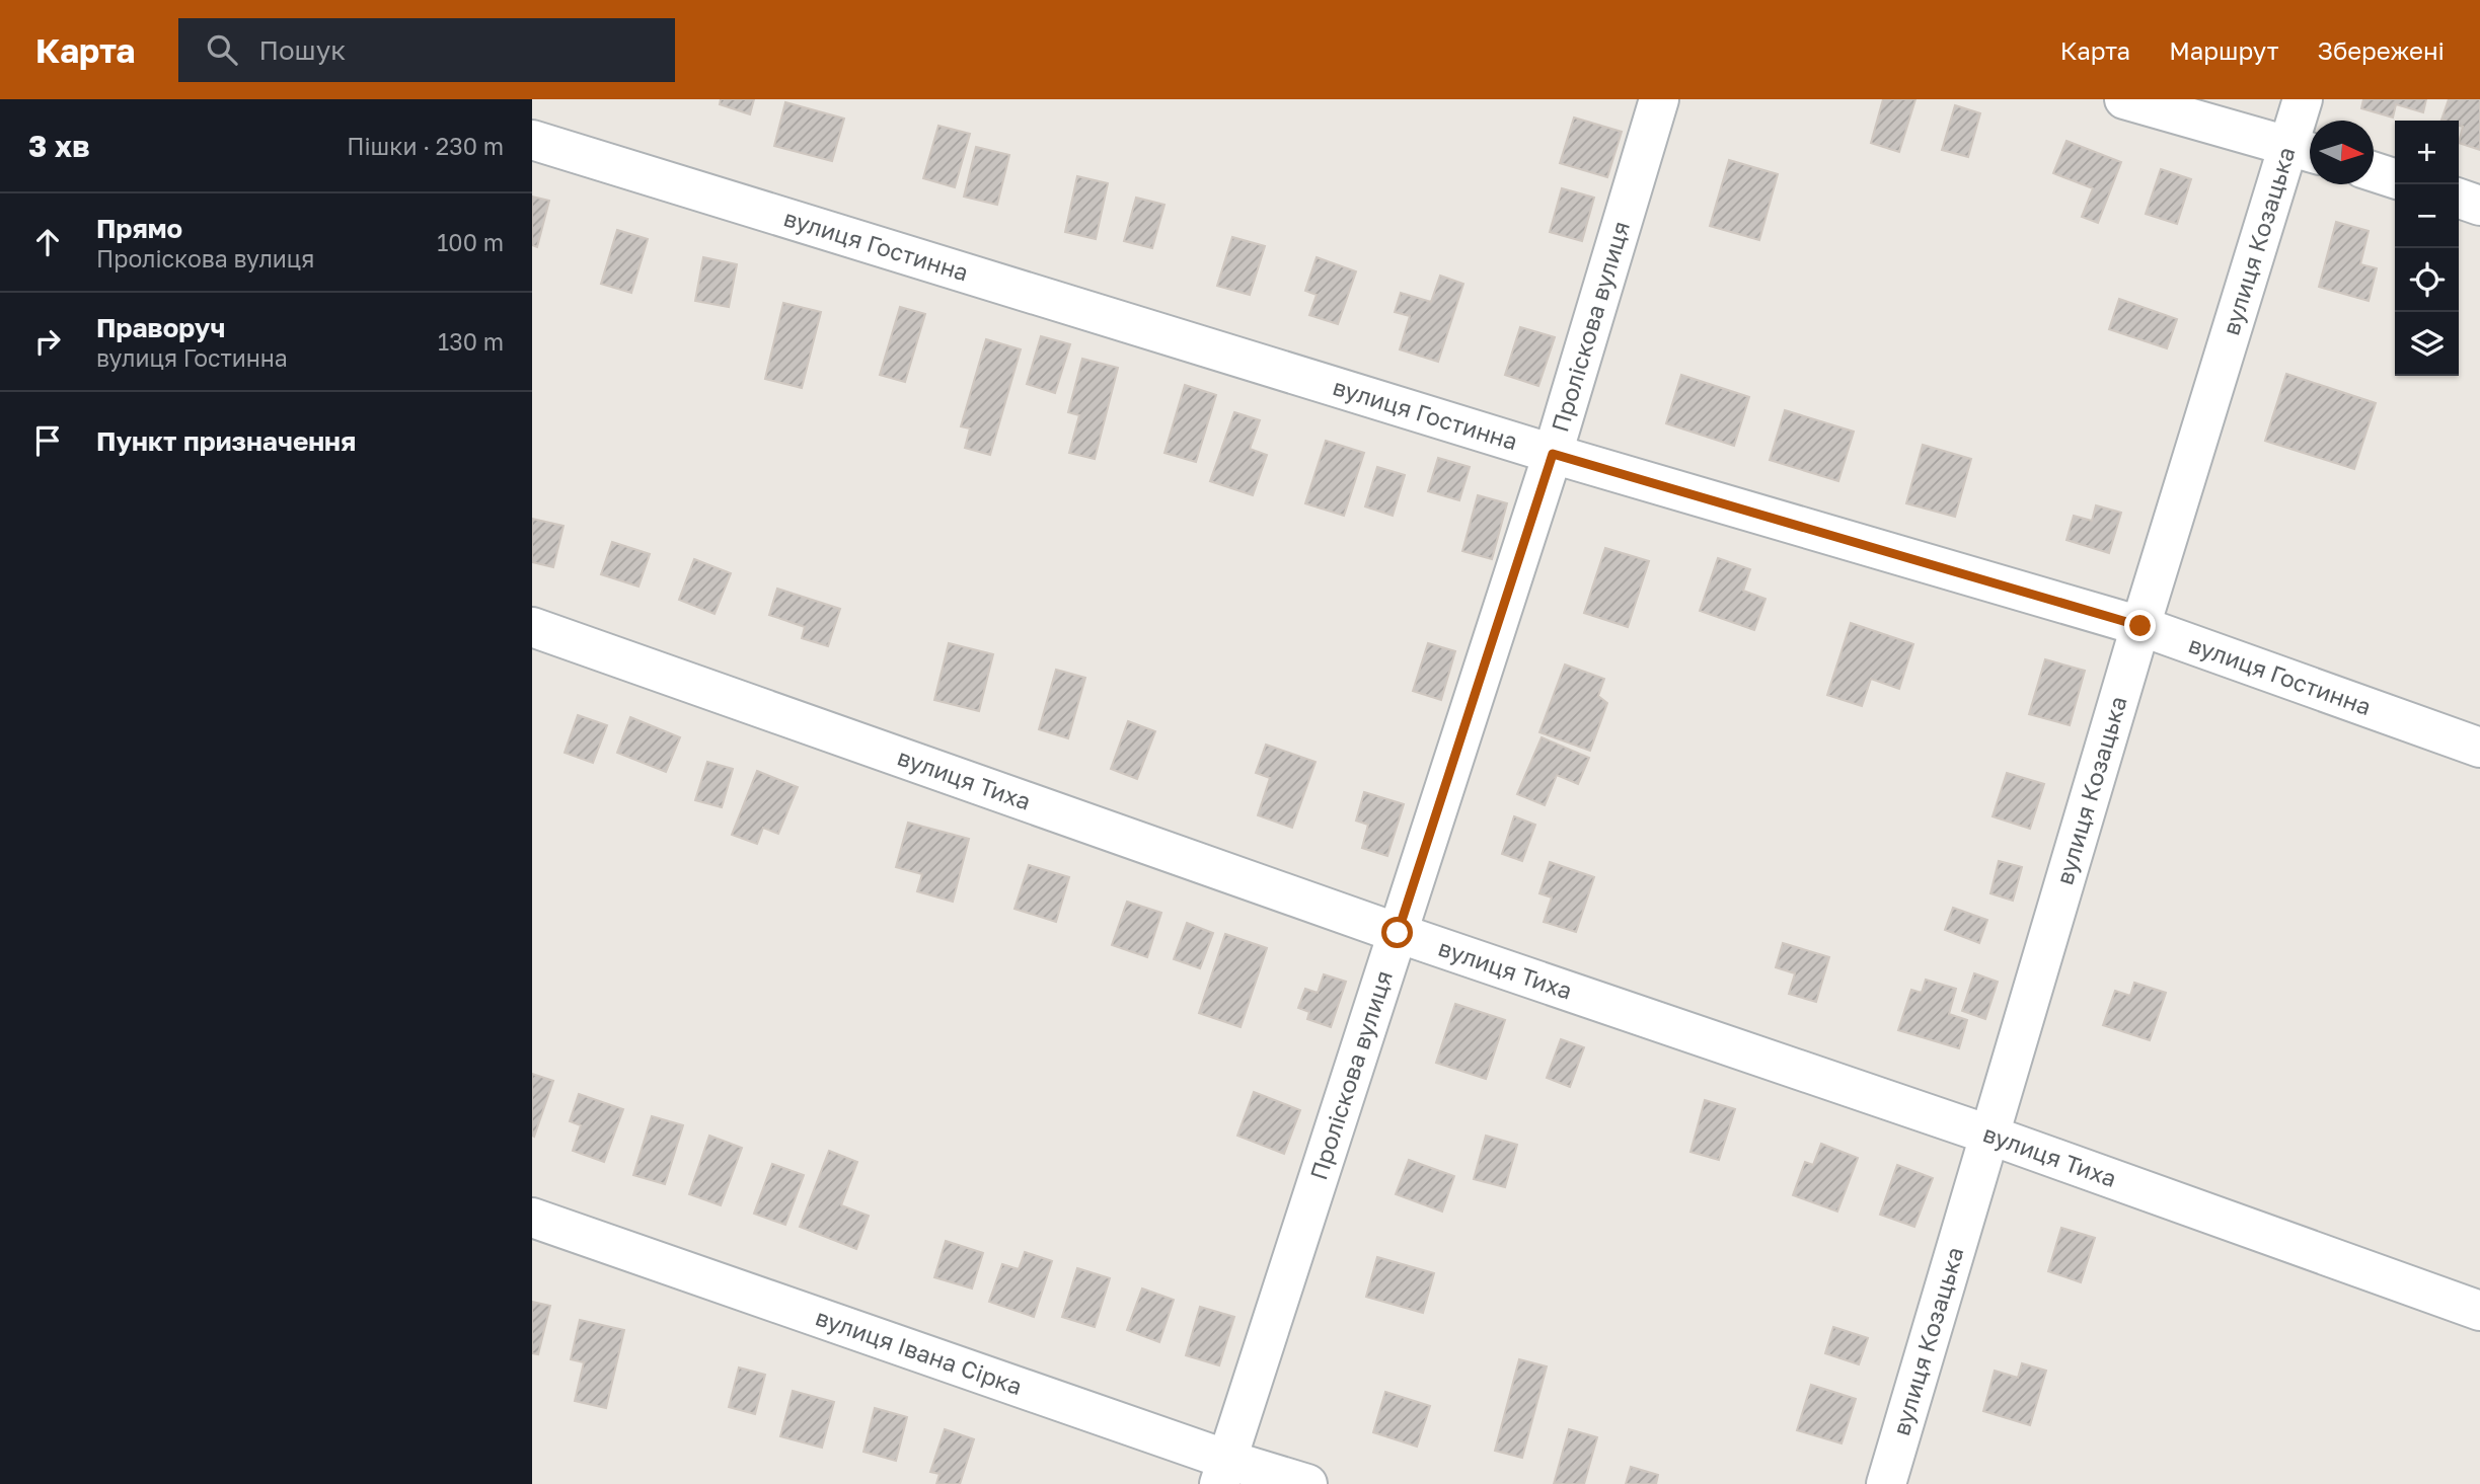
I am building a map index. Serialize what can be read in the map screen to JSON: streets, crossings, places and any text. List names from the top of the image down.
{
  "streets": {
    "street": [
      "вулиця Козацька",
      "вулиця Гостинна",
      "Проліскова вулиця",
      "вулиця Тиха",
      "вулиця Івана Сірка"
    ]
  },
  "crossings": [
    ["вулиця Козацька", "вулиця Гостинна"],
    ["вулиця Козацька", "вулиця Тиха"],
    ["вулиця Гостинна", "Проліскова вулиця"],
    ["Проліскова вулиця", "вулиця Тиха"],
    ["Проліскова вулиця", "вулиця Івана Сірка"]
  ],
  "north": "right",
  "page": {
    "header": "Карта",
    "search": "Пошук",
    "nav": ["Карта", "Маршрут", "Збережені"],
    "heading": ["3 хв", "Пішки · 230 m"],
    "map_buttons": ["+", "−"],
    "list": [
      ["Прямо", "Проліскова вулиця", "100 m"],
      ["Праворуч", "вулиця Гостинна", "130 m"],
      "Пункт призначення"
    ]
  }
}
